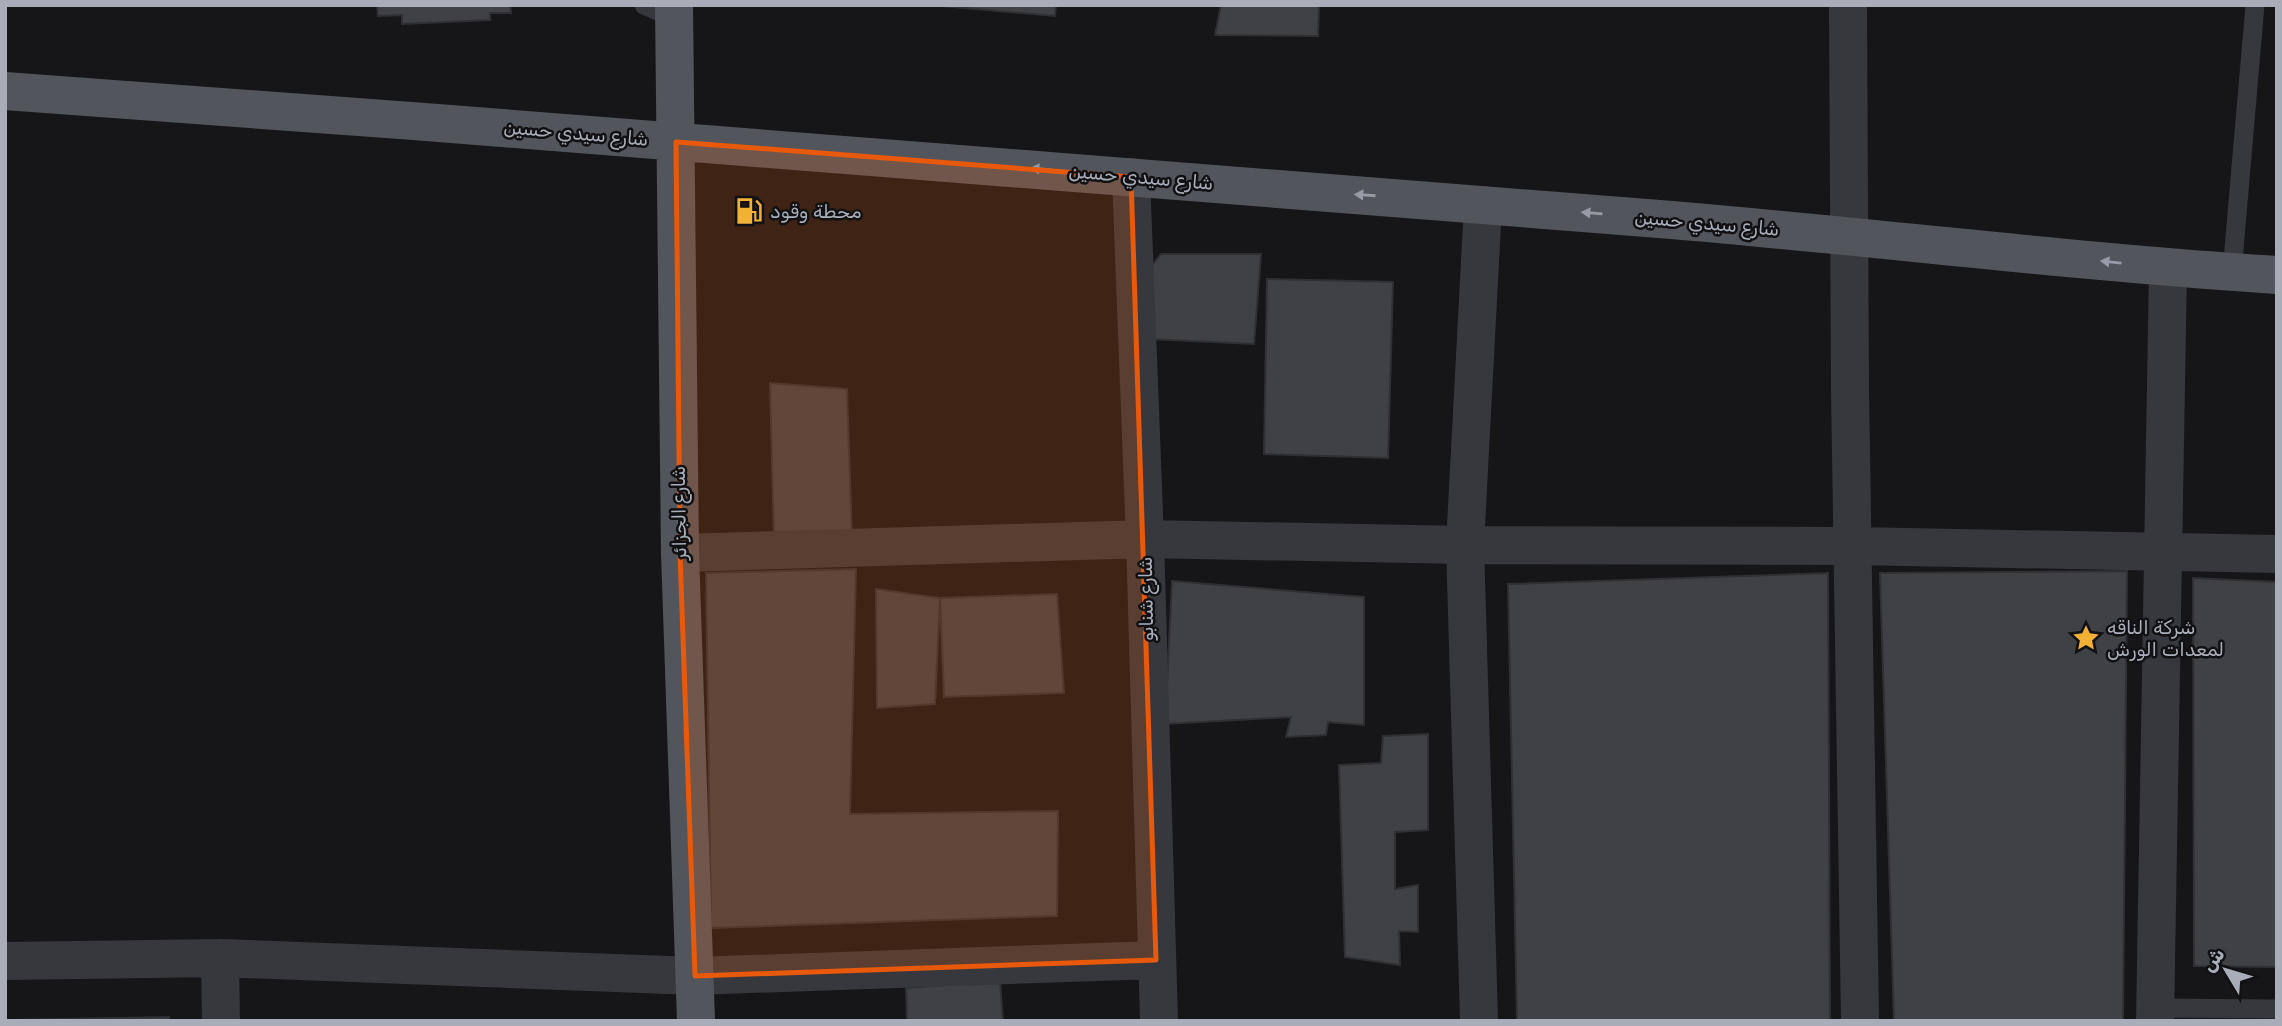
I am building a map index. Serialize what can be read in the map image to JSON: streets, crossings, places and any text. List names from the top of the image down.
{
  "streets": {
    "main road": ["شارع سيدي حسين", "شارع الجزائر"],
    "street": ["شارع شنابو"]
  },
  "crossings": [
    ["شارع سيدي حسين", "شارع الجزائر"],
    ["شارع سيدي حسين", "شارع شنابو"]
  ],
  "one_way": ["شارع سيدي حسين"],
  "places": {
    "fuel station": ["محطة وقود"],
    "place": ["شركة الناقه لمعدات الورش"]
  },
  "north": "top left"
}
